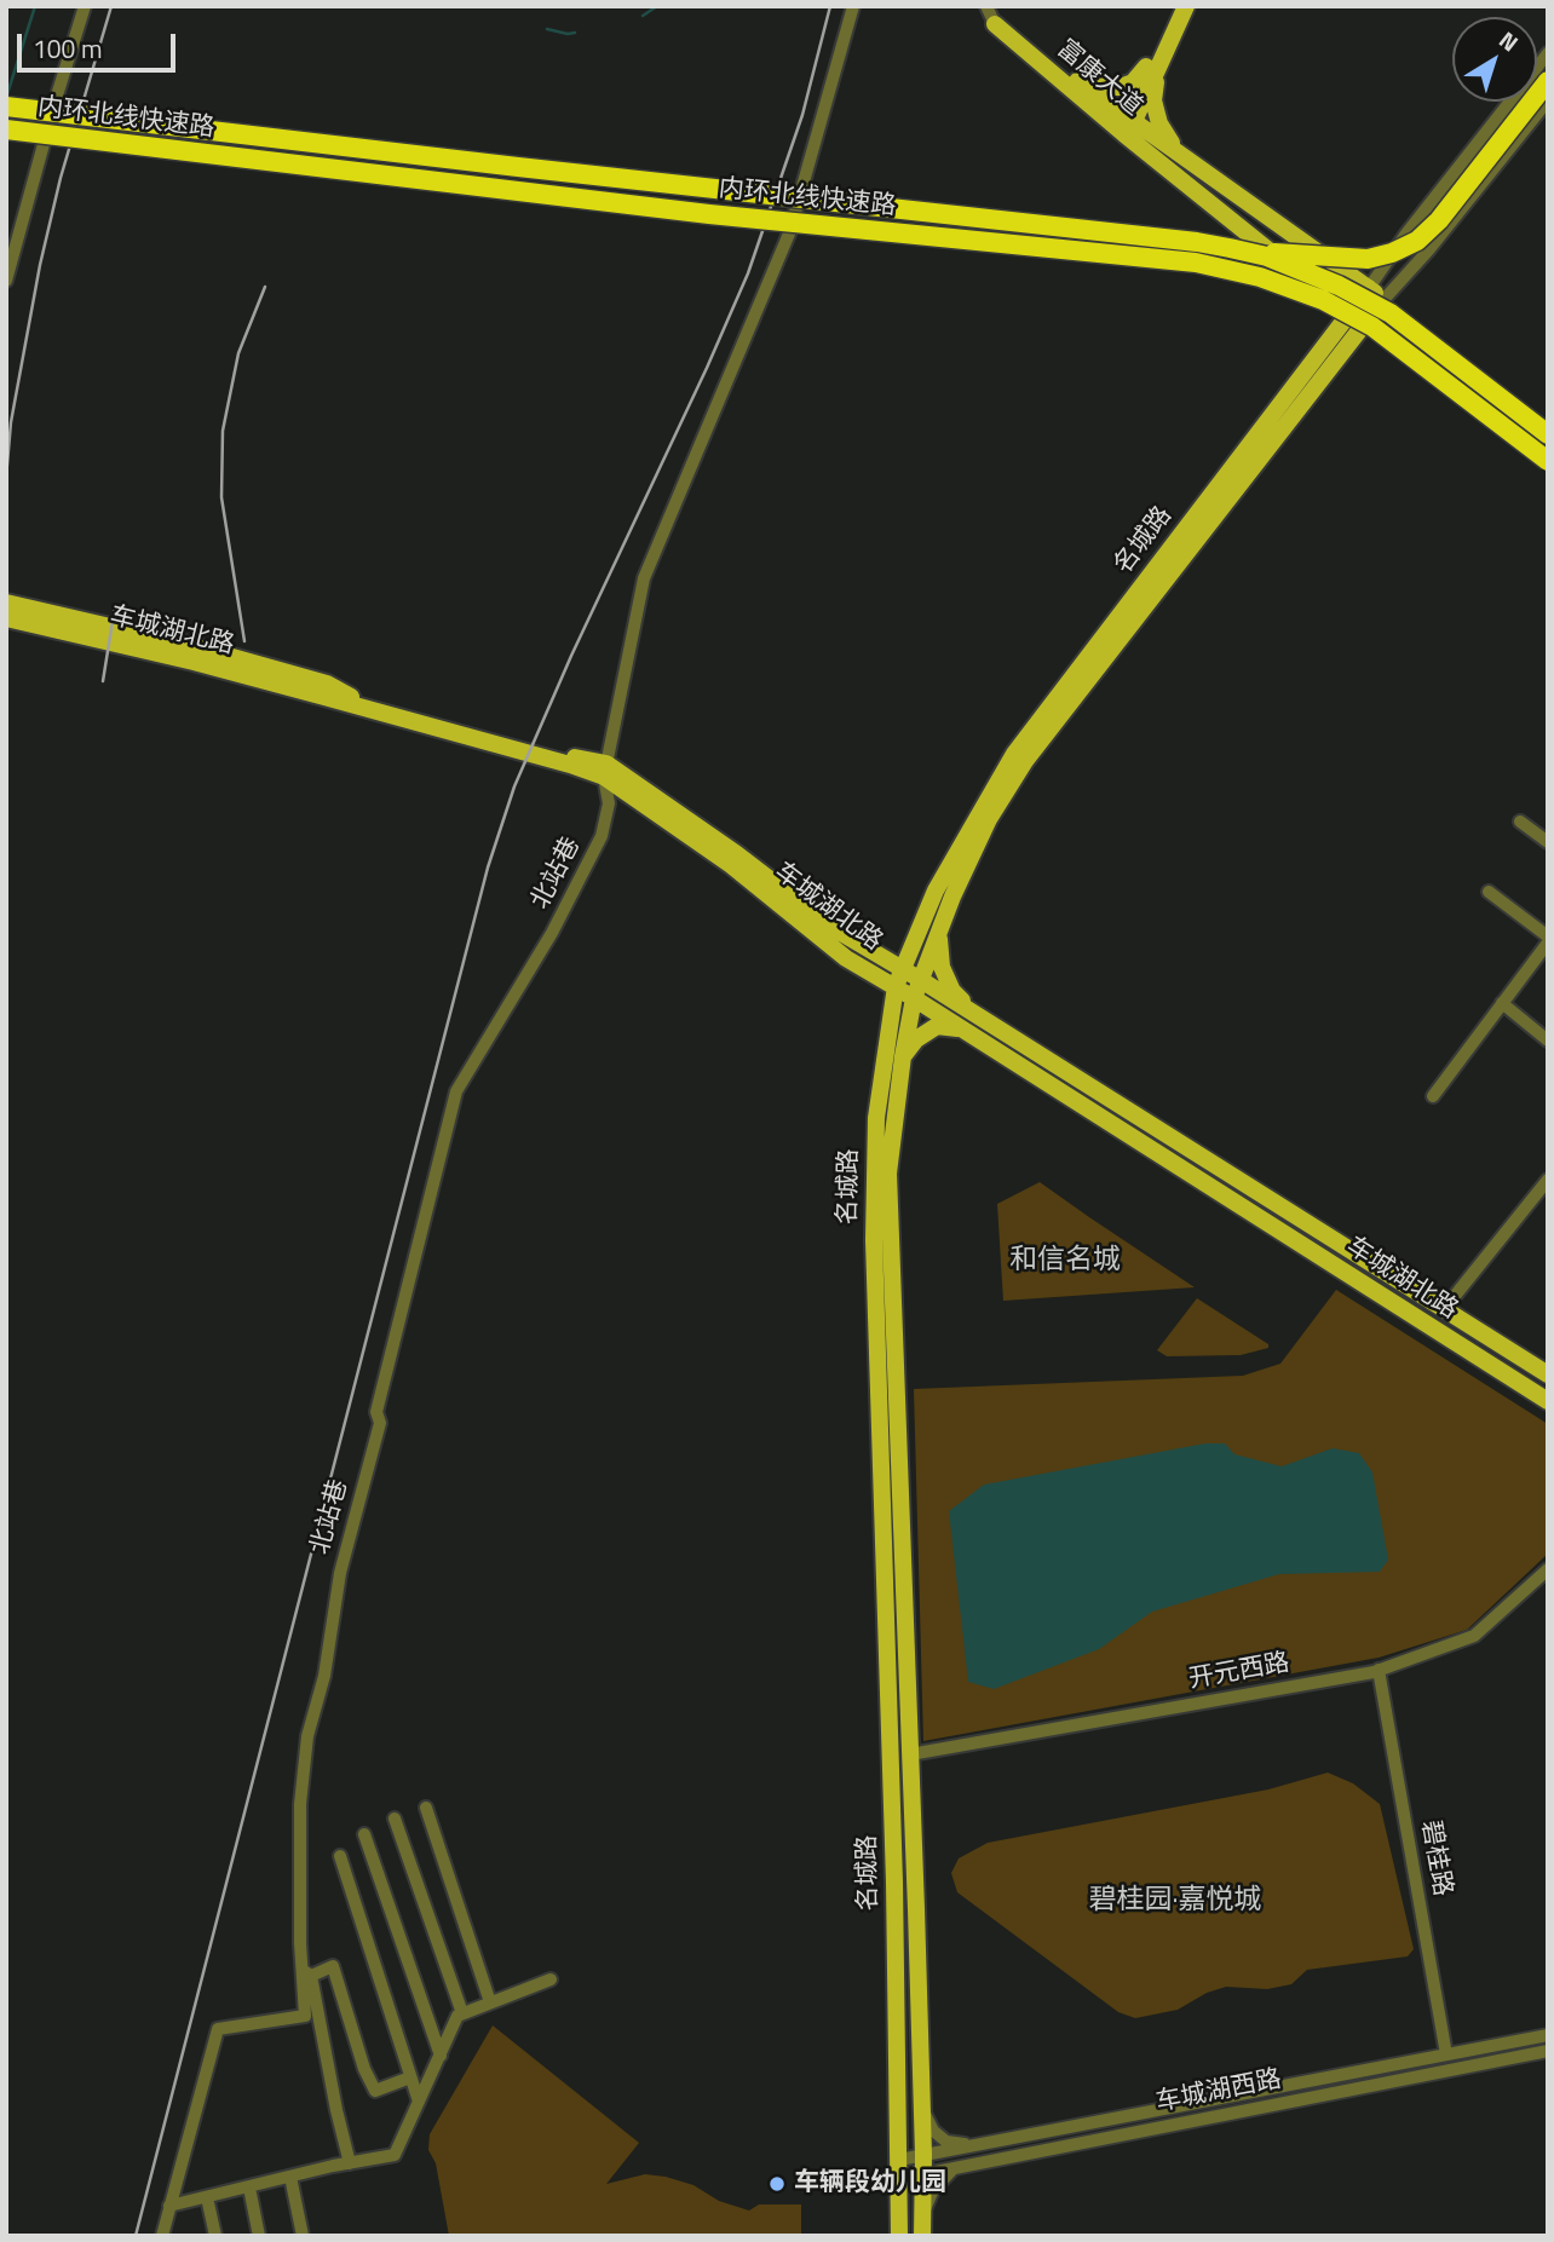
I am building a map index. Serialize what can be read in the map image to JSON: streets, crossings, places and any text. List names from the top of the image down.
{
  "streets": {
    "highway": ["内环北线快速路"],
    "main road": ["富康大道", "名城路", "车城湖北路"],
    "street": [
      "北站巷",
      "开元西路",
      "碧桂路",
      "车城湖西路"
    ]
  },
  "crossings": [
    ["富康大道", "名城路"],
    ["名城路", "车城湖北路"],
    ["名城路", "开元西路"],
    ["名城路", "车城湖西路"],
    ["车城湖北路", "北站巷"],
    ["开元西路", "碧桂路"],
    ["碧桂路", "车城湖西路"]
  ],
  "districts": ["和信名城", "碧桂园·嘉悦城"],
  "places": ["车辆段幼儿园"],
  "scale_bar": "100 m",
  "north": "top right"
}
